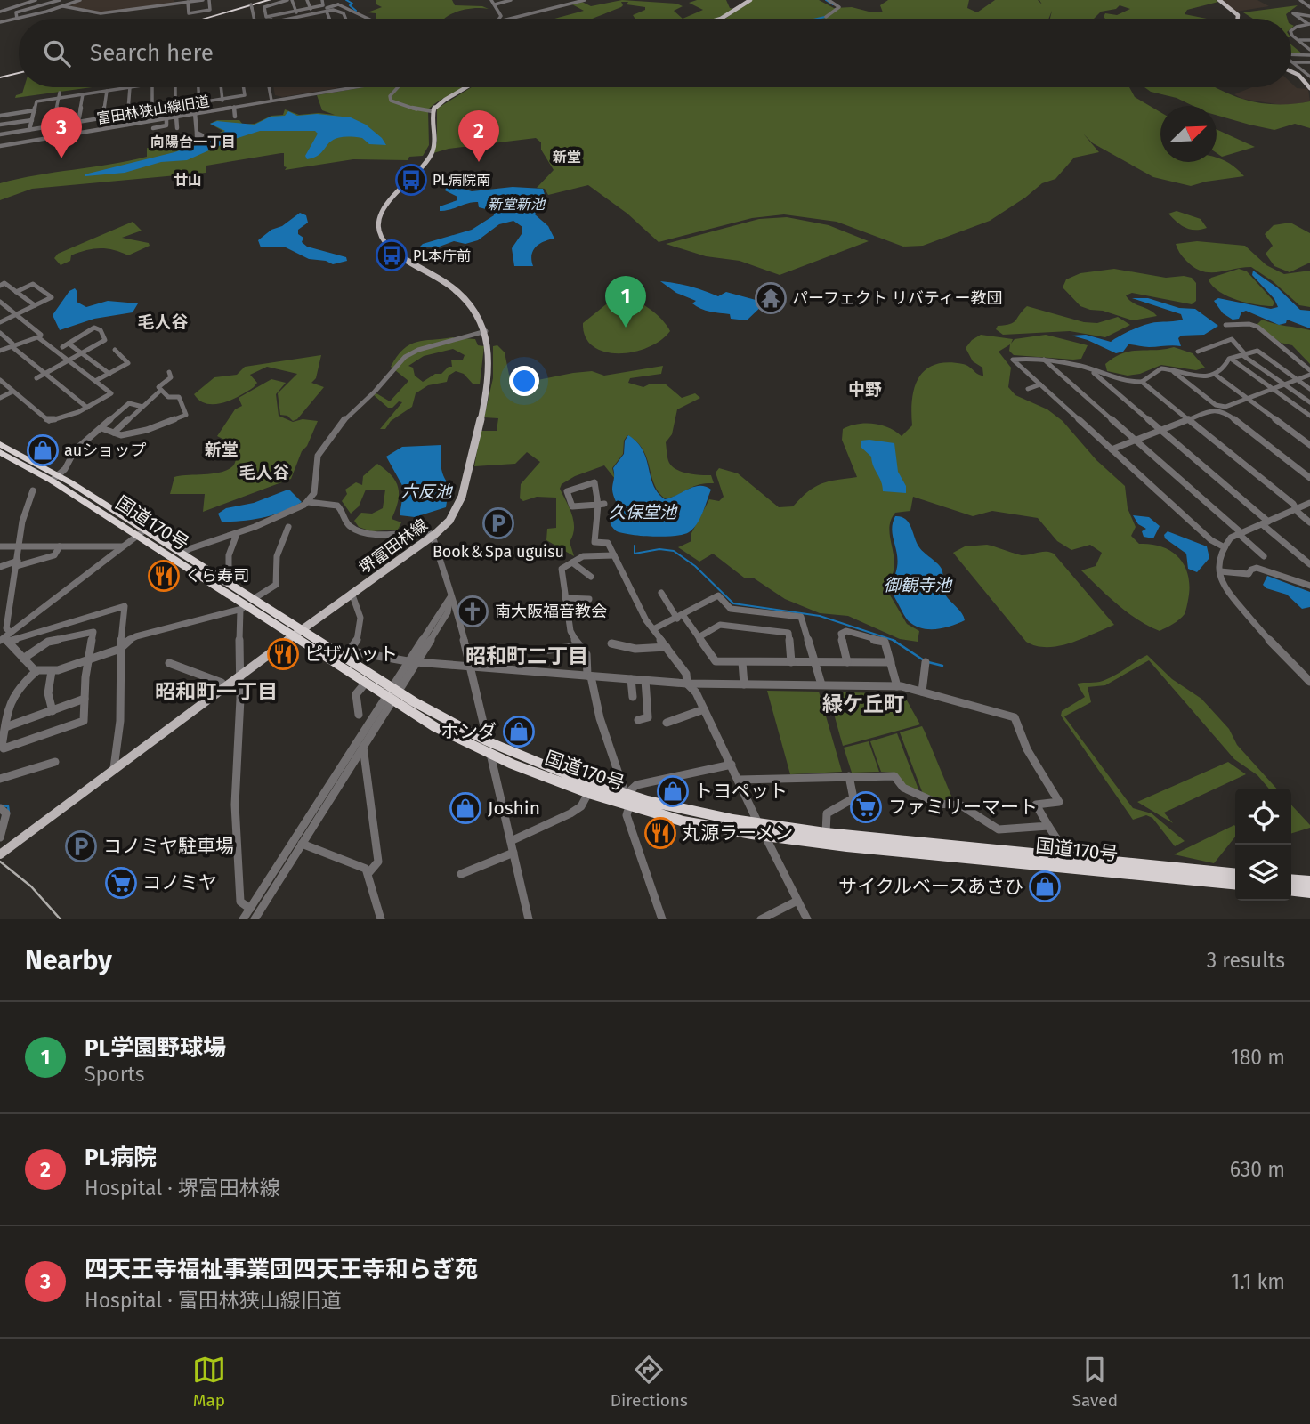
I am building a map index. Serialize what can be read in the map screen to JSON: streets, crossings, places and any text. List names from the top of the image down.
{
  "streets": {
    "highway": ["国道170号"],
    "main road": ["堺富田林線"],
    "street": ["富田林狭山線旧道"]
  },
  "crossings": [
    ["国道170号", "堺富田林線"]
  ],
  "districts": [
    "向陽台一丁目",
    "新堂",
    "廿山",
    "毛人谷",
    "中野",
    "新堂",
    "毛人谷",
    "昭和町二丁目",
    "昭和町一丁目",
    "緑ケ丘町"
  ],
  "water": [
    "新堂新池",
    "六反池",
    "久保堂池",
    "御観寺池"
  ],
  "places": {
    "bus stop": ["PL病院南", "PL本庁前"],
    "temple": ["パーフェクト リバティー教団"],
    "shop": [
      "auショップ",
      "ホンダ",
      "トヨペット",
      "Joshin",
      "サイクルベースあさひ"
    ],
    "parking": ["Book＆Spa uguisu", "コノミヤ駐車場"],
    "restaurant": ["くら寿司", "ピザハット", "丸源ラーメン"],
    "church": ["南大阪福音教会"],
    "supermarket": ["ファミリーマート", "コノミヤ"]
  },
  "north": "top right",
  "page": {
    "search": "Search here",
    "pins": ["3", "2", "1"],
    "heading": ["Nearby", "3 results"],
    "list": [
      {
        "mark": "1",
        "name": "PL学園野球場",
        "note": "Sports",
        "value": "180 m"
      },
      {
        "mark": "2",
        "name": "PL病院",
        "note": "Hospital · 堺富田林線",
        "value": "630 m"
      },
      {
        "mark": "3",
        "name": "四天王寺福祉事業団四天王寺和らぎ苑",
        "note": "Hospital · 富田林狭山線旧道",
        "value": "1.1 km"
      }
    ],
    "nav": ["Map", "Directions", "Saved"]
  }
}
